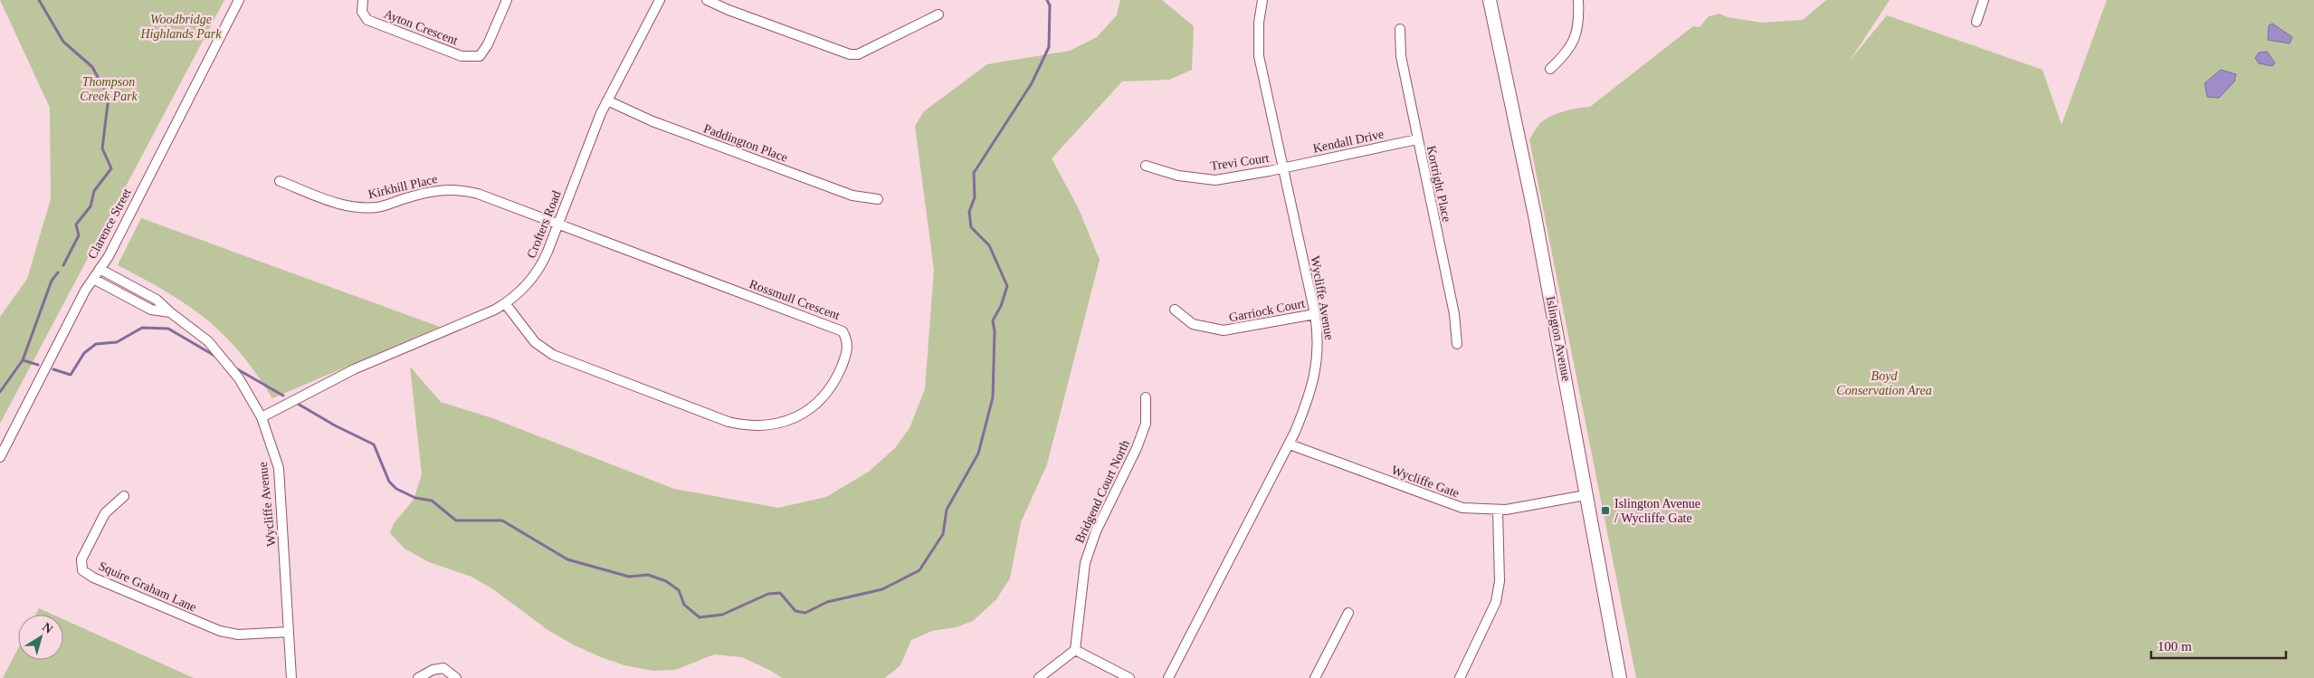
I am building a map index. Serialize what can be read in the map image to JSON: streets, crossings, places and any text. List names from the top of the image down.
{
  "streets": {
    "main road": ["Islington Avenue"],
    "street": [
      "Ayton Crescent",
      "Kendall Drive",
      "Paddington Place",
      "Trevi Court",
      "Kortright Place",
      "Kirkhill Place",
      "Clarence Street",
      "Crofters Road",
      "Wycliffe Avenue",
      "Rossmull Crescent",
      "Garriock Court",
      "Wycliffe Gate",
      "Bridgend Court North",
      "Squire Graham Lane"
    ]
  },
  "crossings": [
    ["Kendall Drive", "Trevi Court"],
    ["Kendall Drive", "Kortright Place"],
    ["Kendall Drive", "Wycliffe Avenue"],
    ["Paddington Place", "Crofters Road"],
    ["Trevi Court", "Wycliffe Avenue"],
    ["Kirkhill Place", "Crofters Road"],
    ["Kirkhill Place", "Rossmull Crescent"],
    ["Clarence Street", "Wycliffe Avenue"],
    ["Crofters Road", "Wycliffe Avenue"],
    ["Crofters Road", "Rossmull Crescent"],
    ["Wycliffe Avenue", "Garriock Court"],
    ["Wycliffe Avenue", "Wycliffe Gate"],
    ["Wycliffe Avenue", "Squire Graham Lane"],
    ["Islington Avenue", "Wycliffe Gate"]
  ],
  "parks": ["Woodbridge Highlands Park", "Thompson Creek Park", "Boyd Conservation Area"],
  "places": {
    "transit": ["Islington Avenue / Wycliffe Gate"]
  },
  "scale_bar": "100 m",
  "north": "top right"
}
